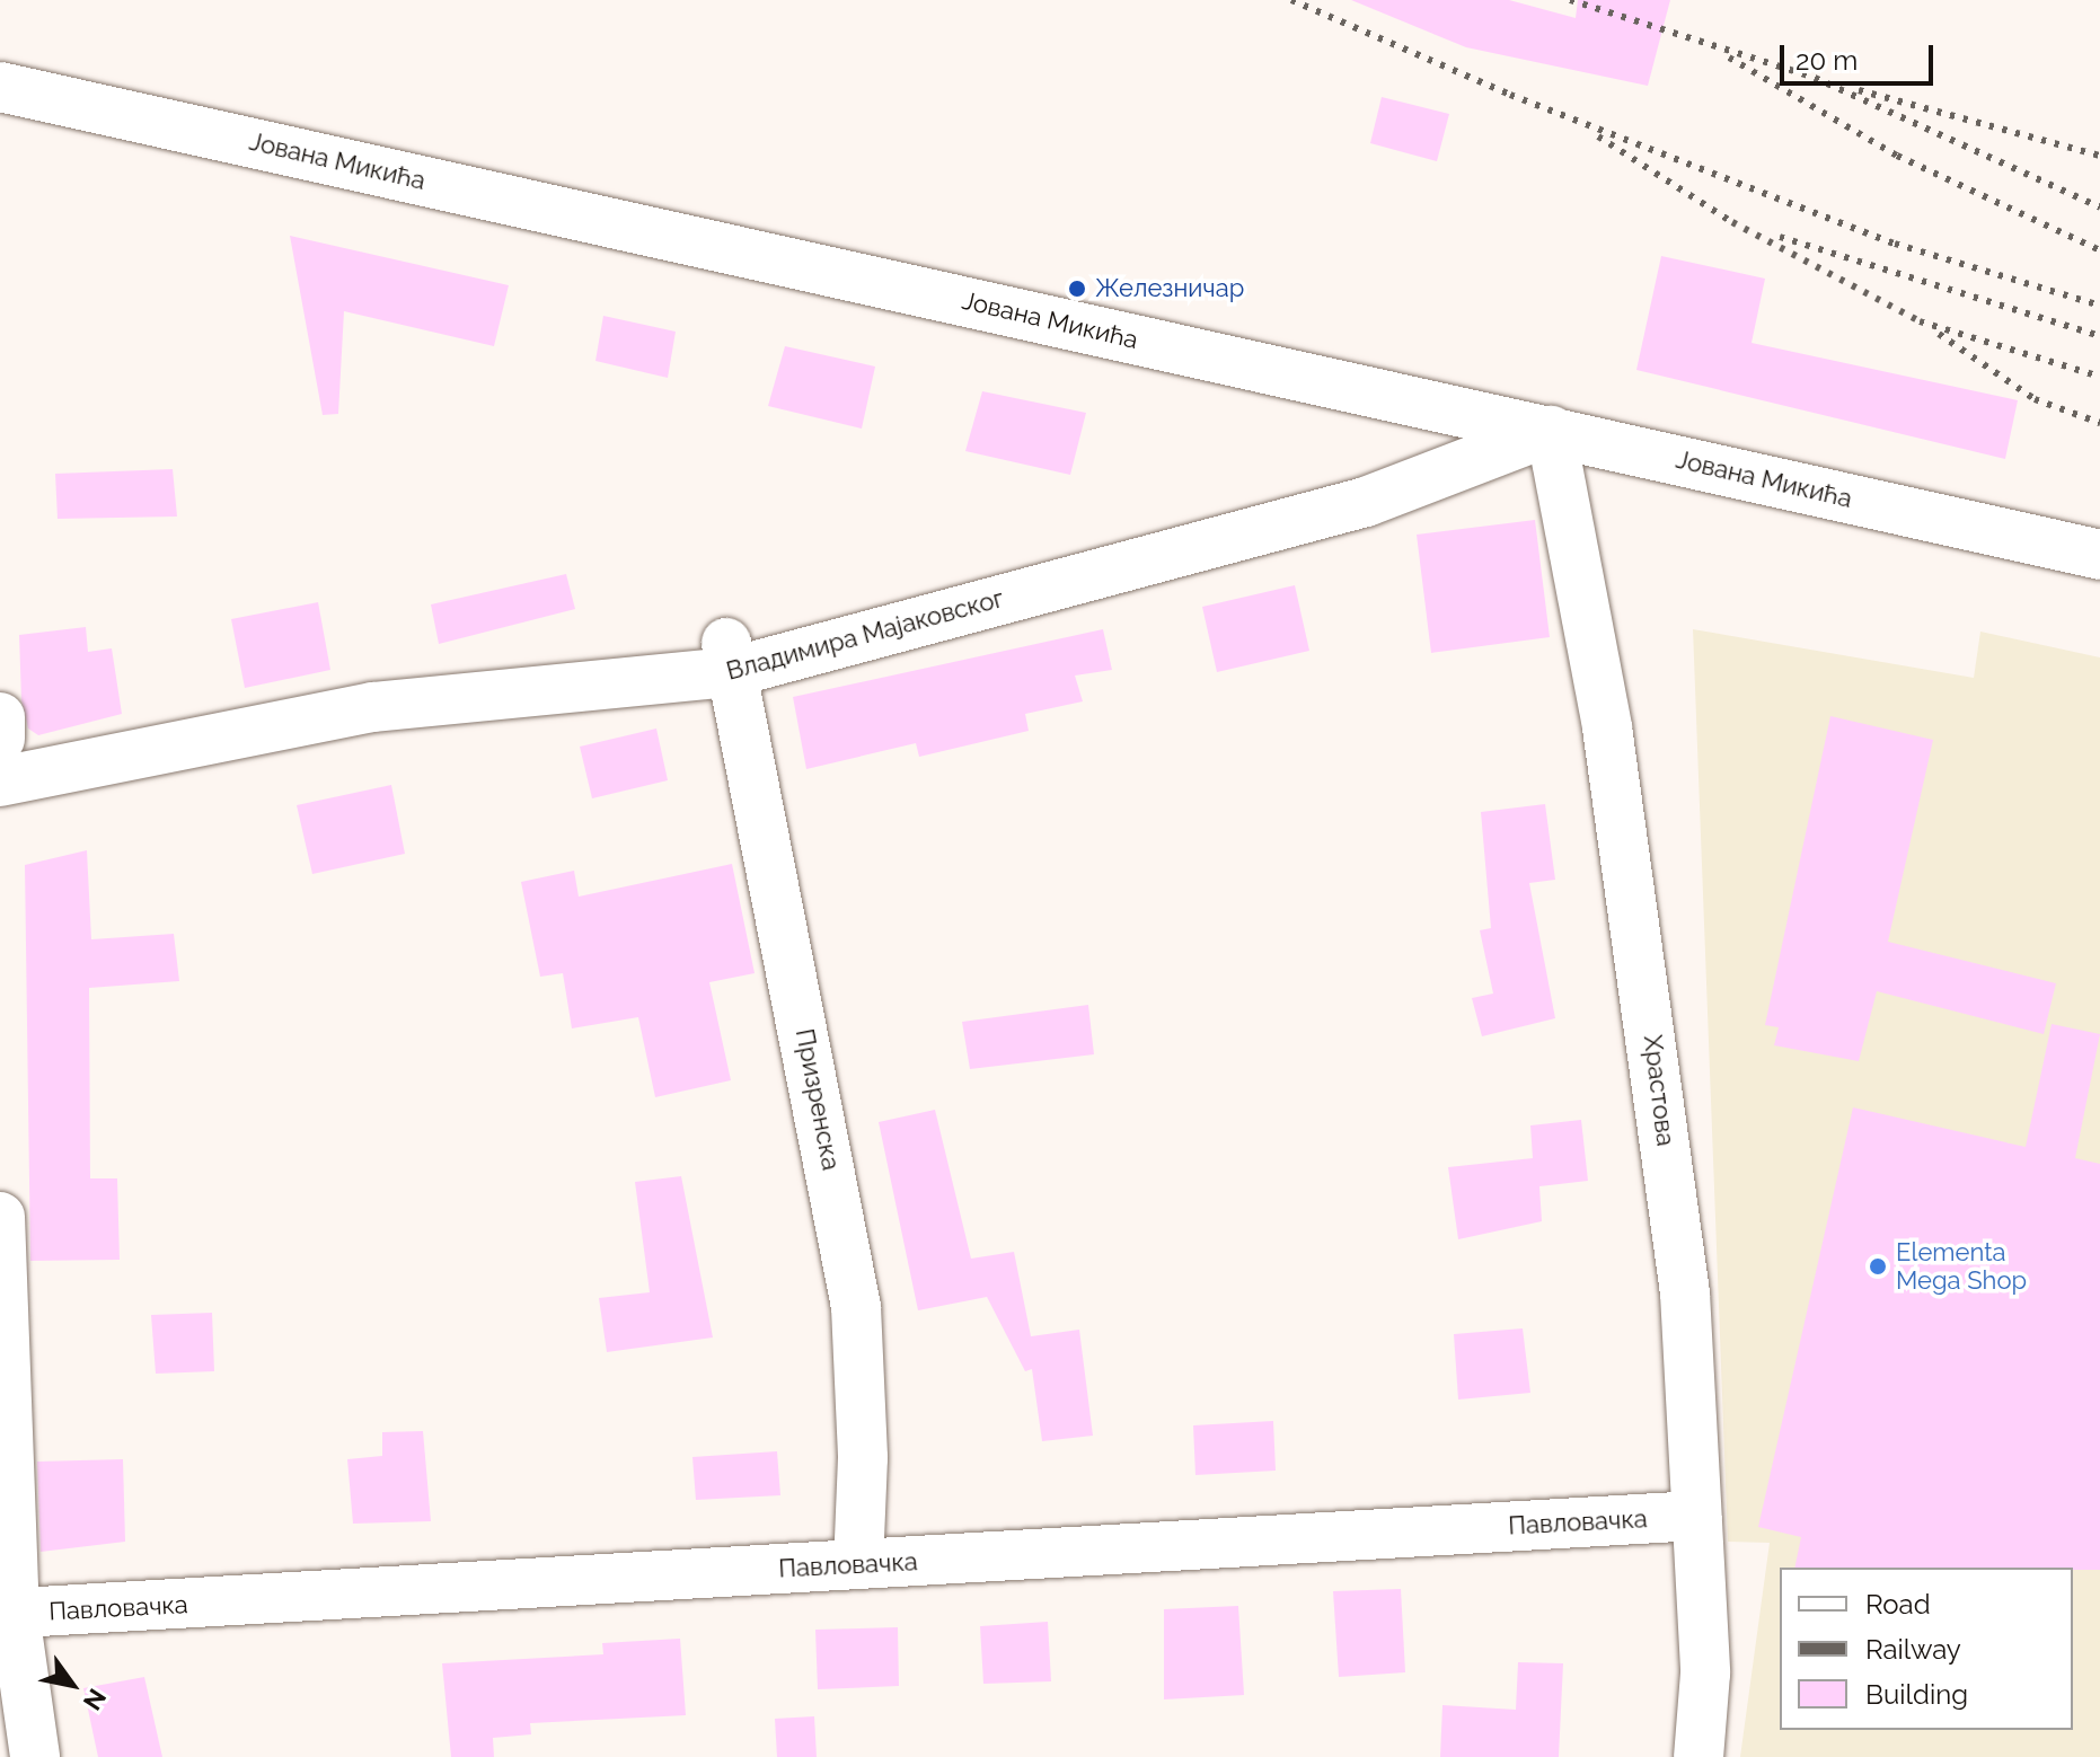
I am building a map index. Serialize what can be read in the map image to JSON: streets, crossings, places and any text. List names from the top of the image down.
{
  "streets": {
    "street": [
      "Јована Микића",
      "Владимира Мајаковског",
      "Храстова",
      "Призренска",
      "Павловачка"
    ]
  },
  "crossings": [
    ["Јована Микића", "Владимира Мајаковског"],
    ["Јована Микића", "Храстова"],
    ["Владимира Мајаковског", "Храстова"],
    ["Владимира Мајаковског", "Призренска"],
    ["Храстова", "Павловачка"],
    ["Призренска", "Павловачка"]
  ],
  "places": ["Железничар", "Elementa Mega Shop"],
  "legend": ["Road", "Railway", "Building"],
  "scale_bar": "20 m",
  "north": "bottom right"
}
